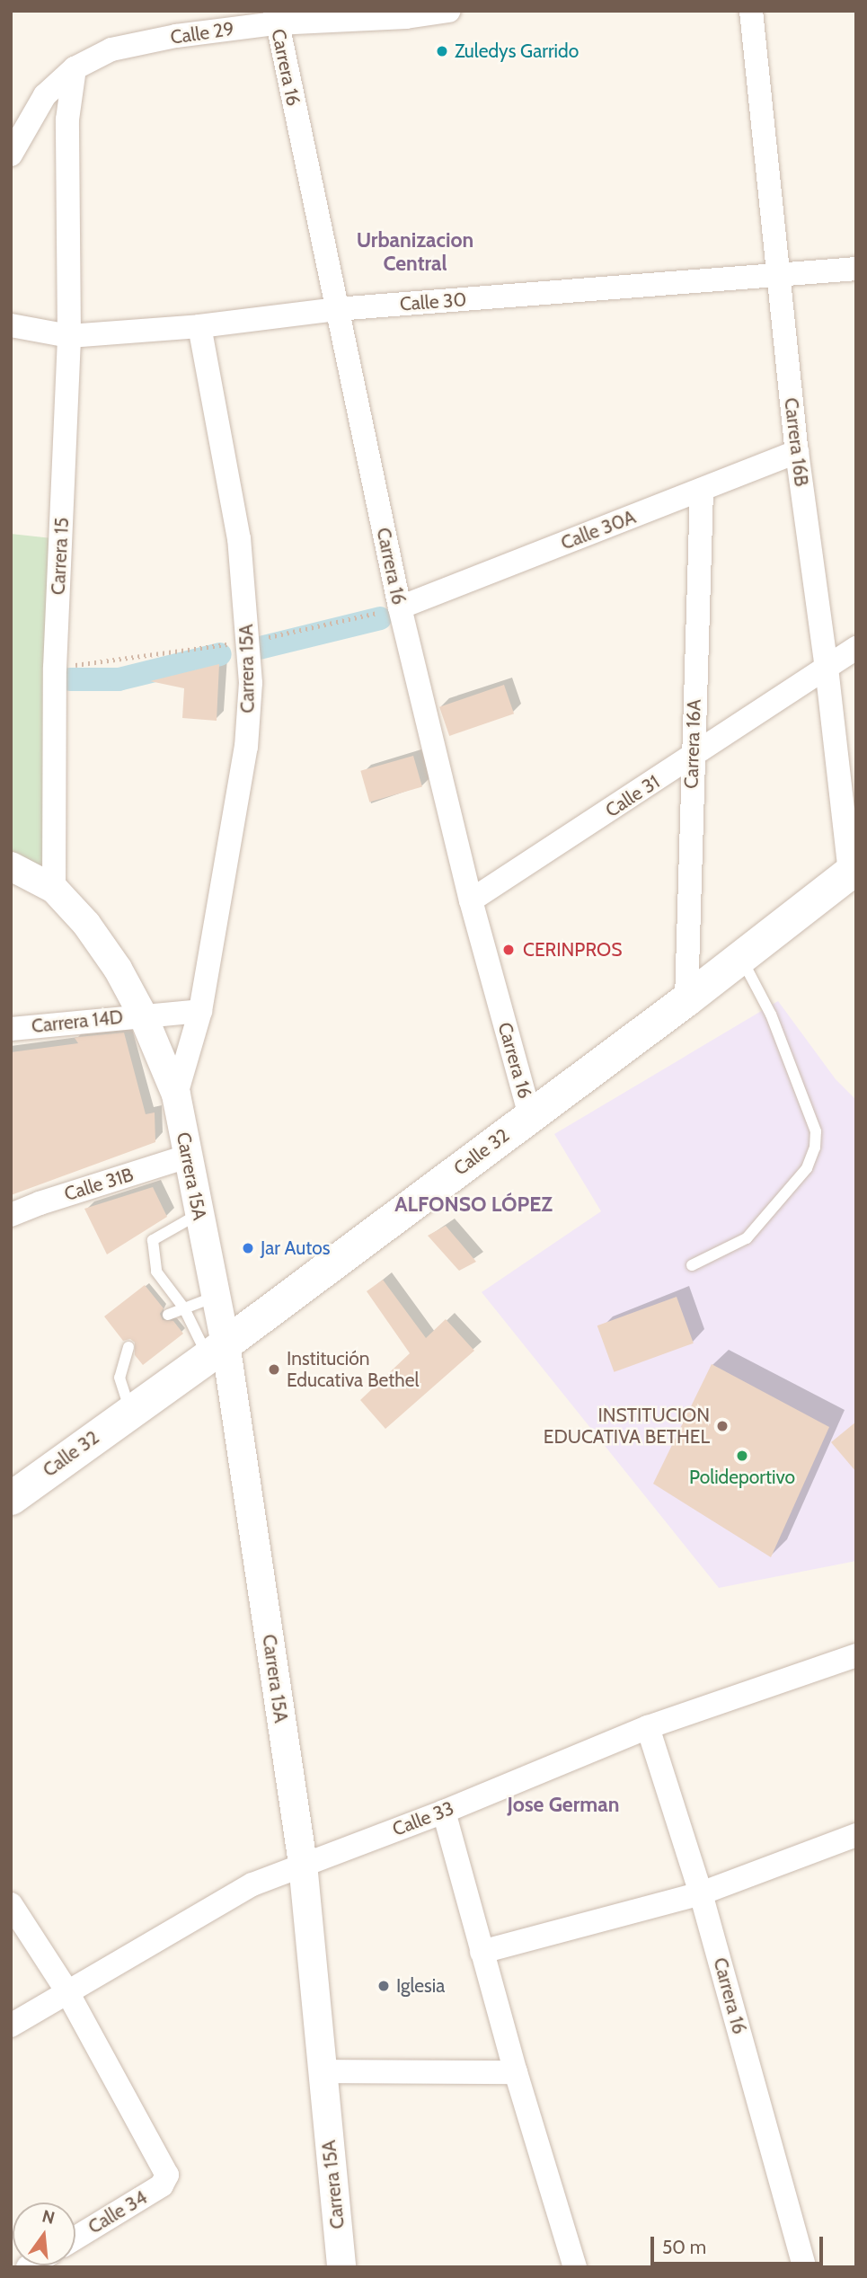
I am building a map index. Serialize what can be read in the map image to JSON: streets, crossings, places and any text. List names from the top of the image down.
{
  "streets": {
    "main road": ["Calle 32"],
    "street": [
      "Calle 29",
      "Carrera 16",
      "Calle 30",
      "Carrera 16B",
      "Calle 30A",
      "Carrera 15",
      "Carrera 15A",
      "Carrera 16A",
      "Calle 31",
      "Carrera 14D",
      "Calle 31B",
      "Calle 33",
      "Calle 34"
    ]
  },
  "crossings": [
    ["Calle 29", "Carrera 16"],
    ["Calle 29", "Carrera 15"],
    ["Carrera 16", "Calle 30"],
    ["Carrera 16", "Calle 30A"],
    ["Carrera 16", "Calle 31"],
    ["Carrera 16", "Calle 32"],
    ["Carrera 16", "Calle 33"],
    ["Calle 30", "Carrera 16B"],
    ["Calle 30", "Carrera 15"],
    ["Calle 30", "Carrera 15A"],
    ["Carrera 16B", "Calle 30A"],
    ["Carrera 16B", "Calle 31"],
    ["Carrera 16B", "Calle 32"],
    ["Calle 30A", "Carrera 16A"],
    ["Carrera 15A", "Carrera 14D"],
    ["Carrera 15A", "Calle 32"],
    ["Carrera 15A", "Calle 31B"],
    ["Carrera 15A", "Calle 33"],
    ["Carrera 16A", "Calle 31"],
    ["Carrera 16A", "Calle 32"],
    ["Calle 33", "Calle 34"]
  ],
  "districts": ["Urbanizacion Central", "ALFONSO LÓPEZ", "Jose German"],
  "places": [
    "Zuledys Garrido",
    "CERINPROS",
    "Jar Autos",
    "Institución Educativa Bethel",
    "INSTITUCION EDUCATIVA BETHEL",
    "Polideportivo",
    "Iglesia"
  ],
  "scale_bar": "50 m",
  "north": "top"
}
